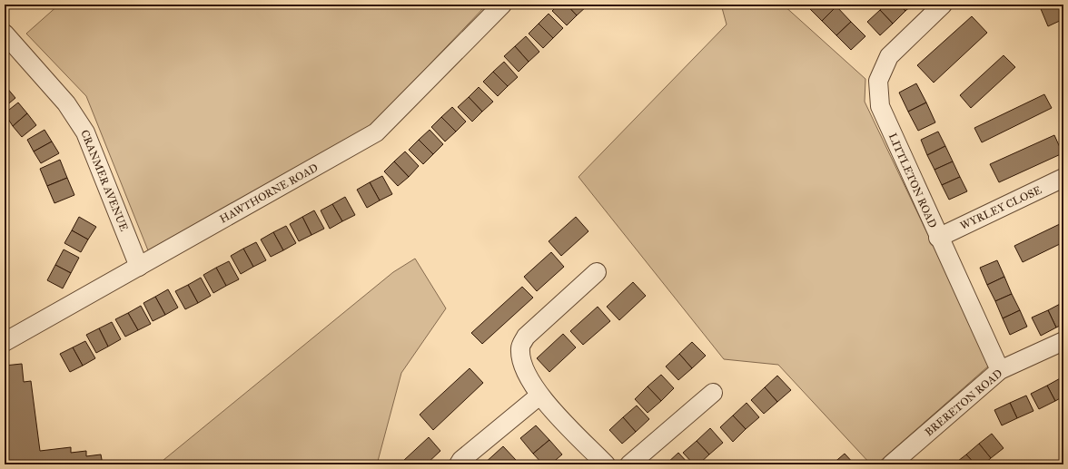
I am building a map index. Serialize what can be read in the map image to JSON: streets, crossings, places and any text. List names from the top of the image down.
{
  "streets": {
    "street": [
      "CRANMER AVENUE",
      "LITTLETON ROAD",
      "HAWTHORNE ROAD",
      "WYRLEY CLOSE",
      "BRERETON ROAD"
    ]
  },
  "crossings": [
    ["CRANMER AVENUE", "HAWTHORNE ROAD"],
    ["LITTLETON ROAD", "WYRLEY CLOSE"],
    ["LITTLETON ROAD", "BRERETON ROAD"]
  ]
}
